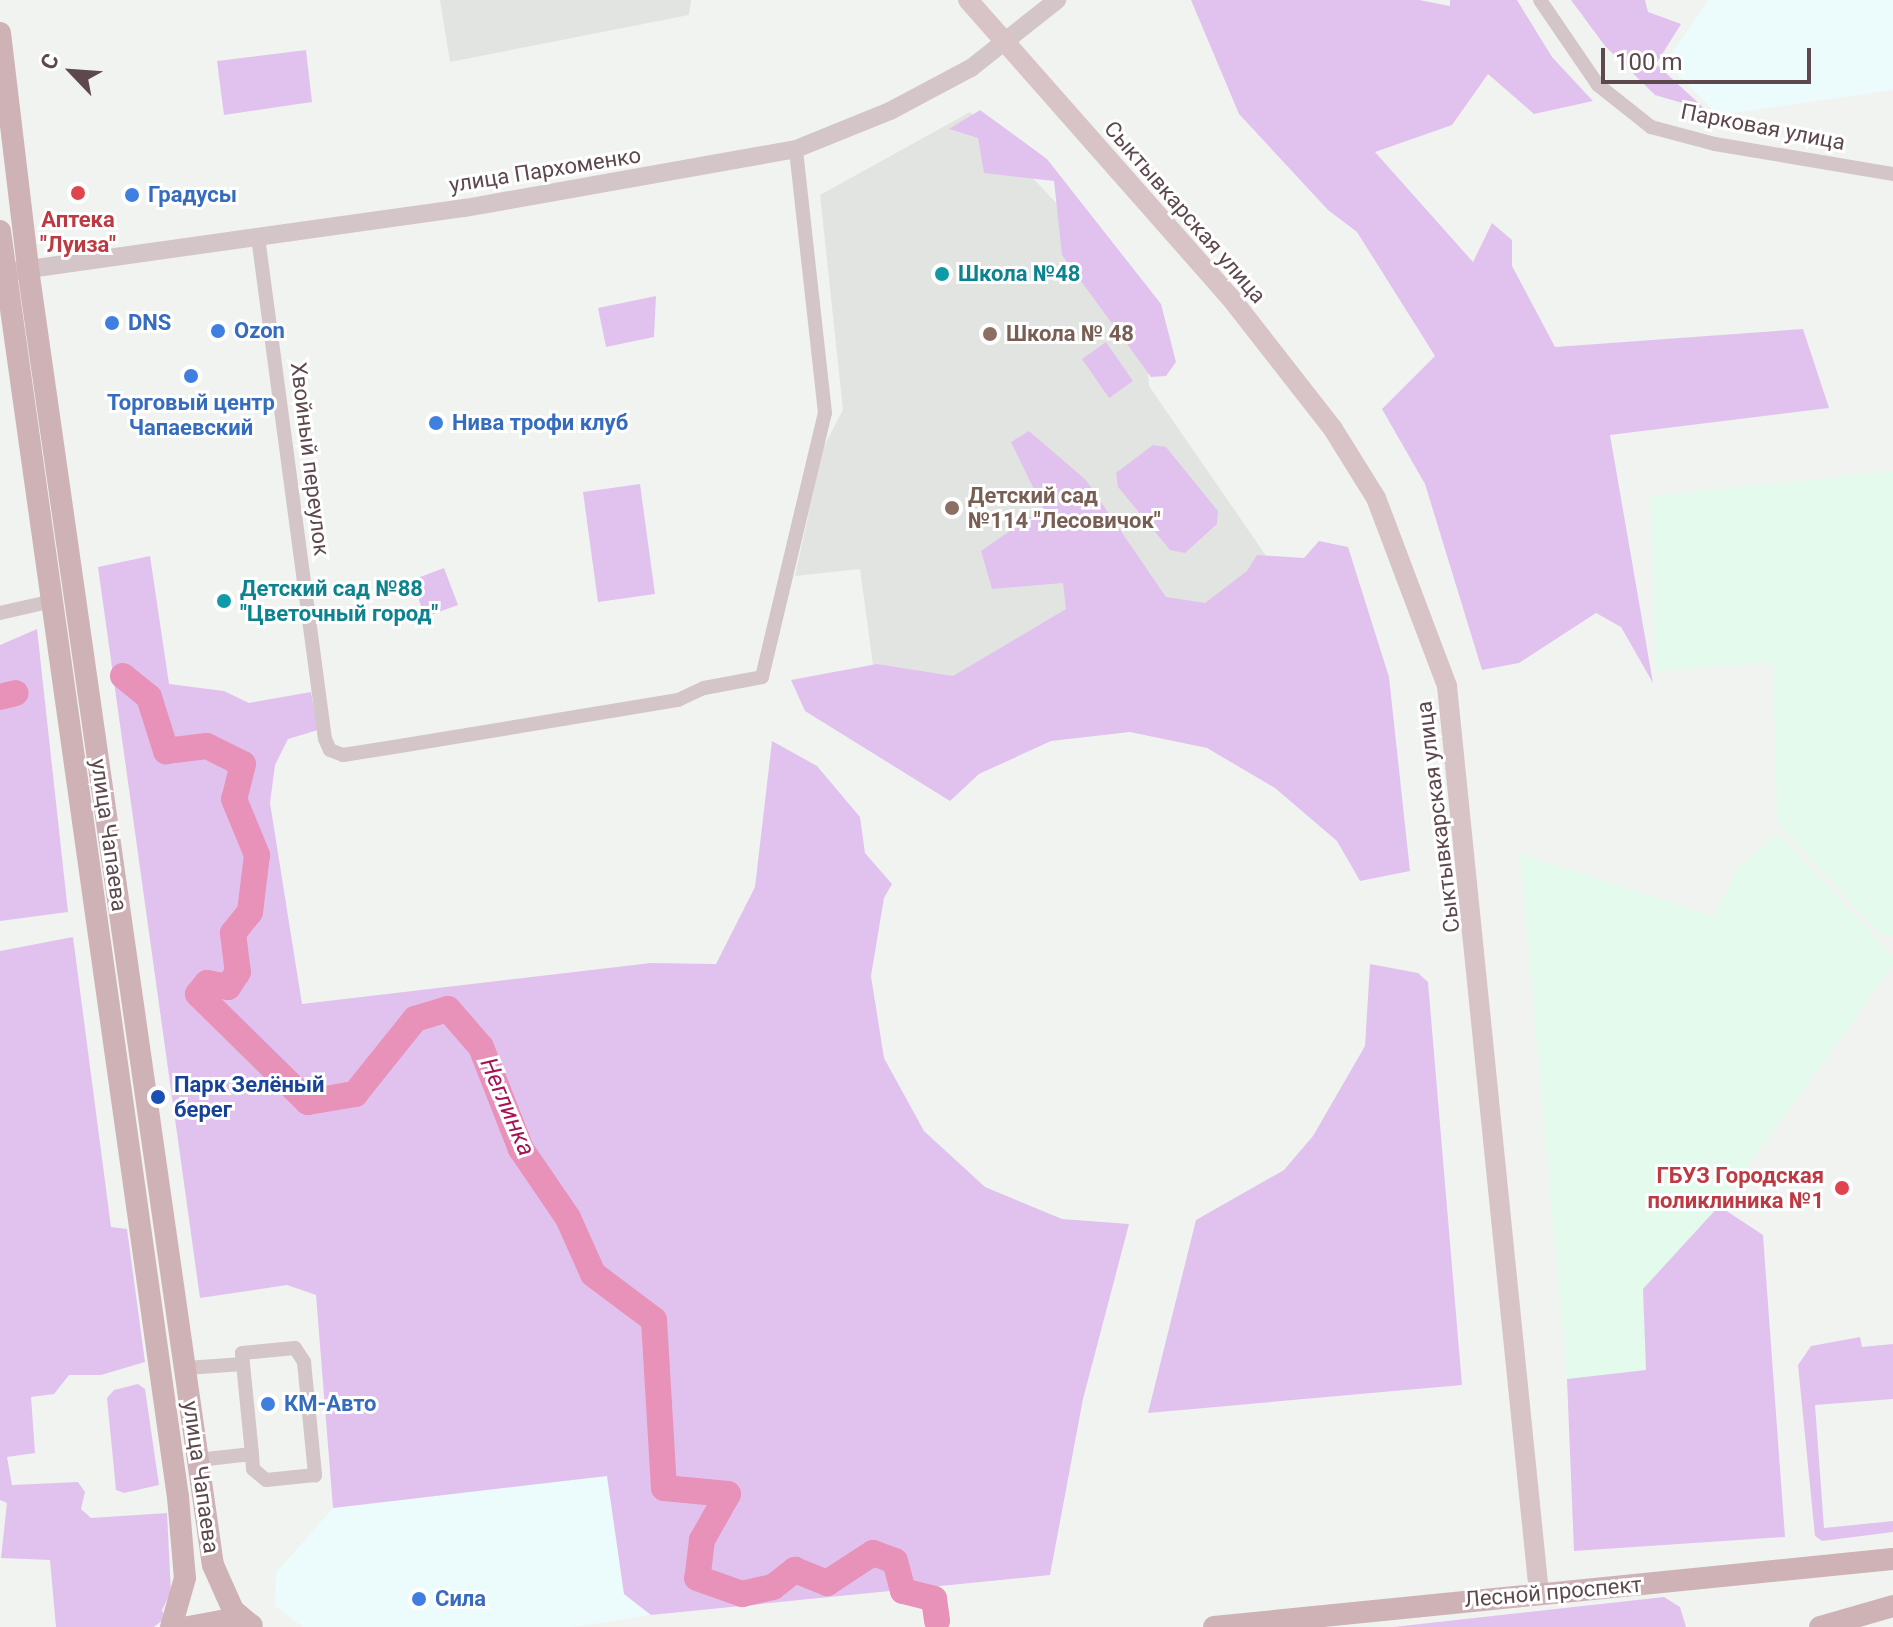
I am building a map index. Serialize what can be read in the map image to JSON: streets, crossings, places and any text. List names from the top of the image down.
{
  "streets": {
    "main road": ["Сыктывкарская улица", "улица Чапаева", "Лесной проспект"],
    "street": ["Парковая улица", "улица Пархоменко", "Хвойный переулок"]
  },
  "crossings": [
    ["улица Пархоменко", "Сыктывкарская улица"],
    ["улица Пархоменко", "Хвойный переулок"],
    ["улица Пархоменко", "улица Чапаева"],
    ["Сыктывкарская улица", "Лесной проспект"]
  ],
  "water": ["Неглинка"],
  "places": [
    "Аптека \"Луиза\"",
    "Градусы",
    "Школа №48",
    "DNS",
    "Ozon",
    "Школа № 48",
    "Торговый центр Чапаевский",
    "Нива трофи клуб",
    "Детский сад №114 \"Лесовичок\"",
    "Детский сад №88 \"Цветочный город\"",
    "Парк Зелёный берег",
    "ГБУЗ Городская поликлиника №1",
    "КМ-Авто",
    "Сила"
  ],
  "scale_bar": "100 m",
  "north": "top left"
}
